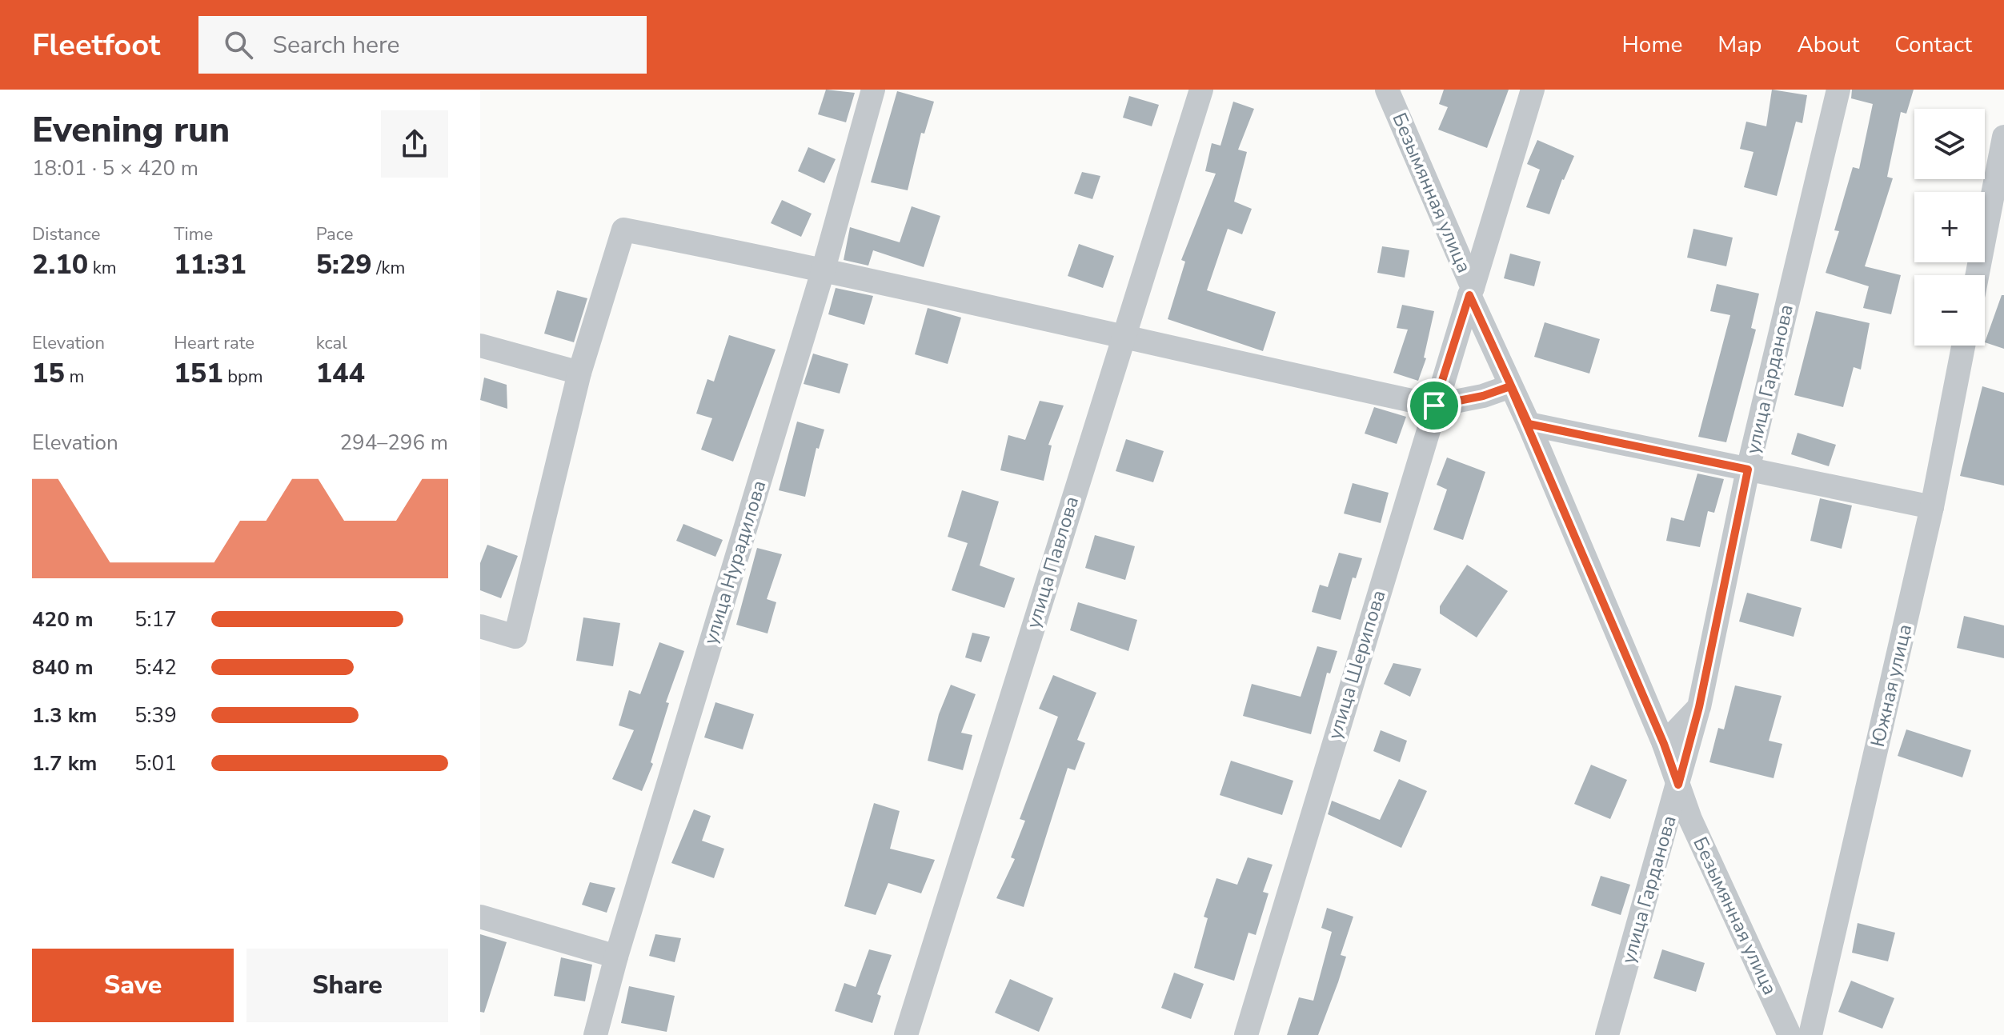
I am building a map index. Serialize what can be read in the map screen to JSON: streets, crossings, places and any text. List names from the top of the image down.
{
  "streets": {
    "street": [
      "Безымянная улица",
      "улица Гарданова",
      "улица Нурадилова",
      "улица Павлова",
      "улица Шерипова",
      "Южная улица"
    ]
  },
  "crossings": [
    ["Безымянная улица", "улица Гарданова"],
    ["Безымянная улица", "улица Шерипова"]
  ],
  "page": {
    "header": "Fleetfoot",
    "search": "Search here",
    "nav": [
      "Home",
      "Map",
      "About",
      "Contact"
    ],
    "heading": ["Evening run", "18:01 · 5 × 420 m"],
    "map_buttons": ["+", "−"],
    "stats": [
      ["Distance", "2.10 km"],
      ["Time", "11:31"],
      ["Pace", "5:29 /km"],
      ["Elevation", "15 m"],
      ["Heart rate", "151 bpm"],
      ["kcal", "144"]
    ],
    "chart": ["Elevation", "294–296 m"],
    "list": [
      {
        "name": "420 m",
        "note": "5:17"
      },
      {
        "name": "840 m",
        "note": "5:42"
      },
      {
        "name": "1.3 km",
        "note": "5:39"
      },
      {
        "name": "1.7 km",
        "note": "5:01"
      }
    ],
    "buttons": ["Save", "Share"]
  }
}
